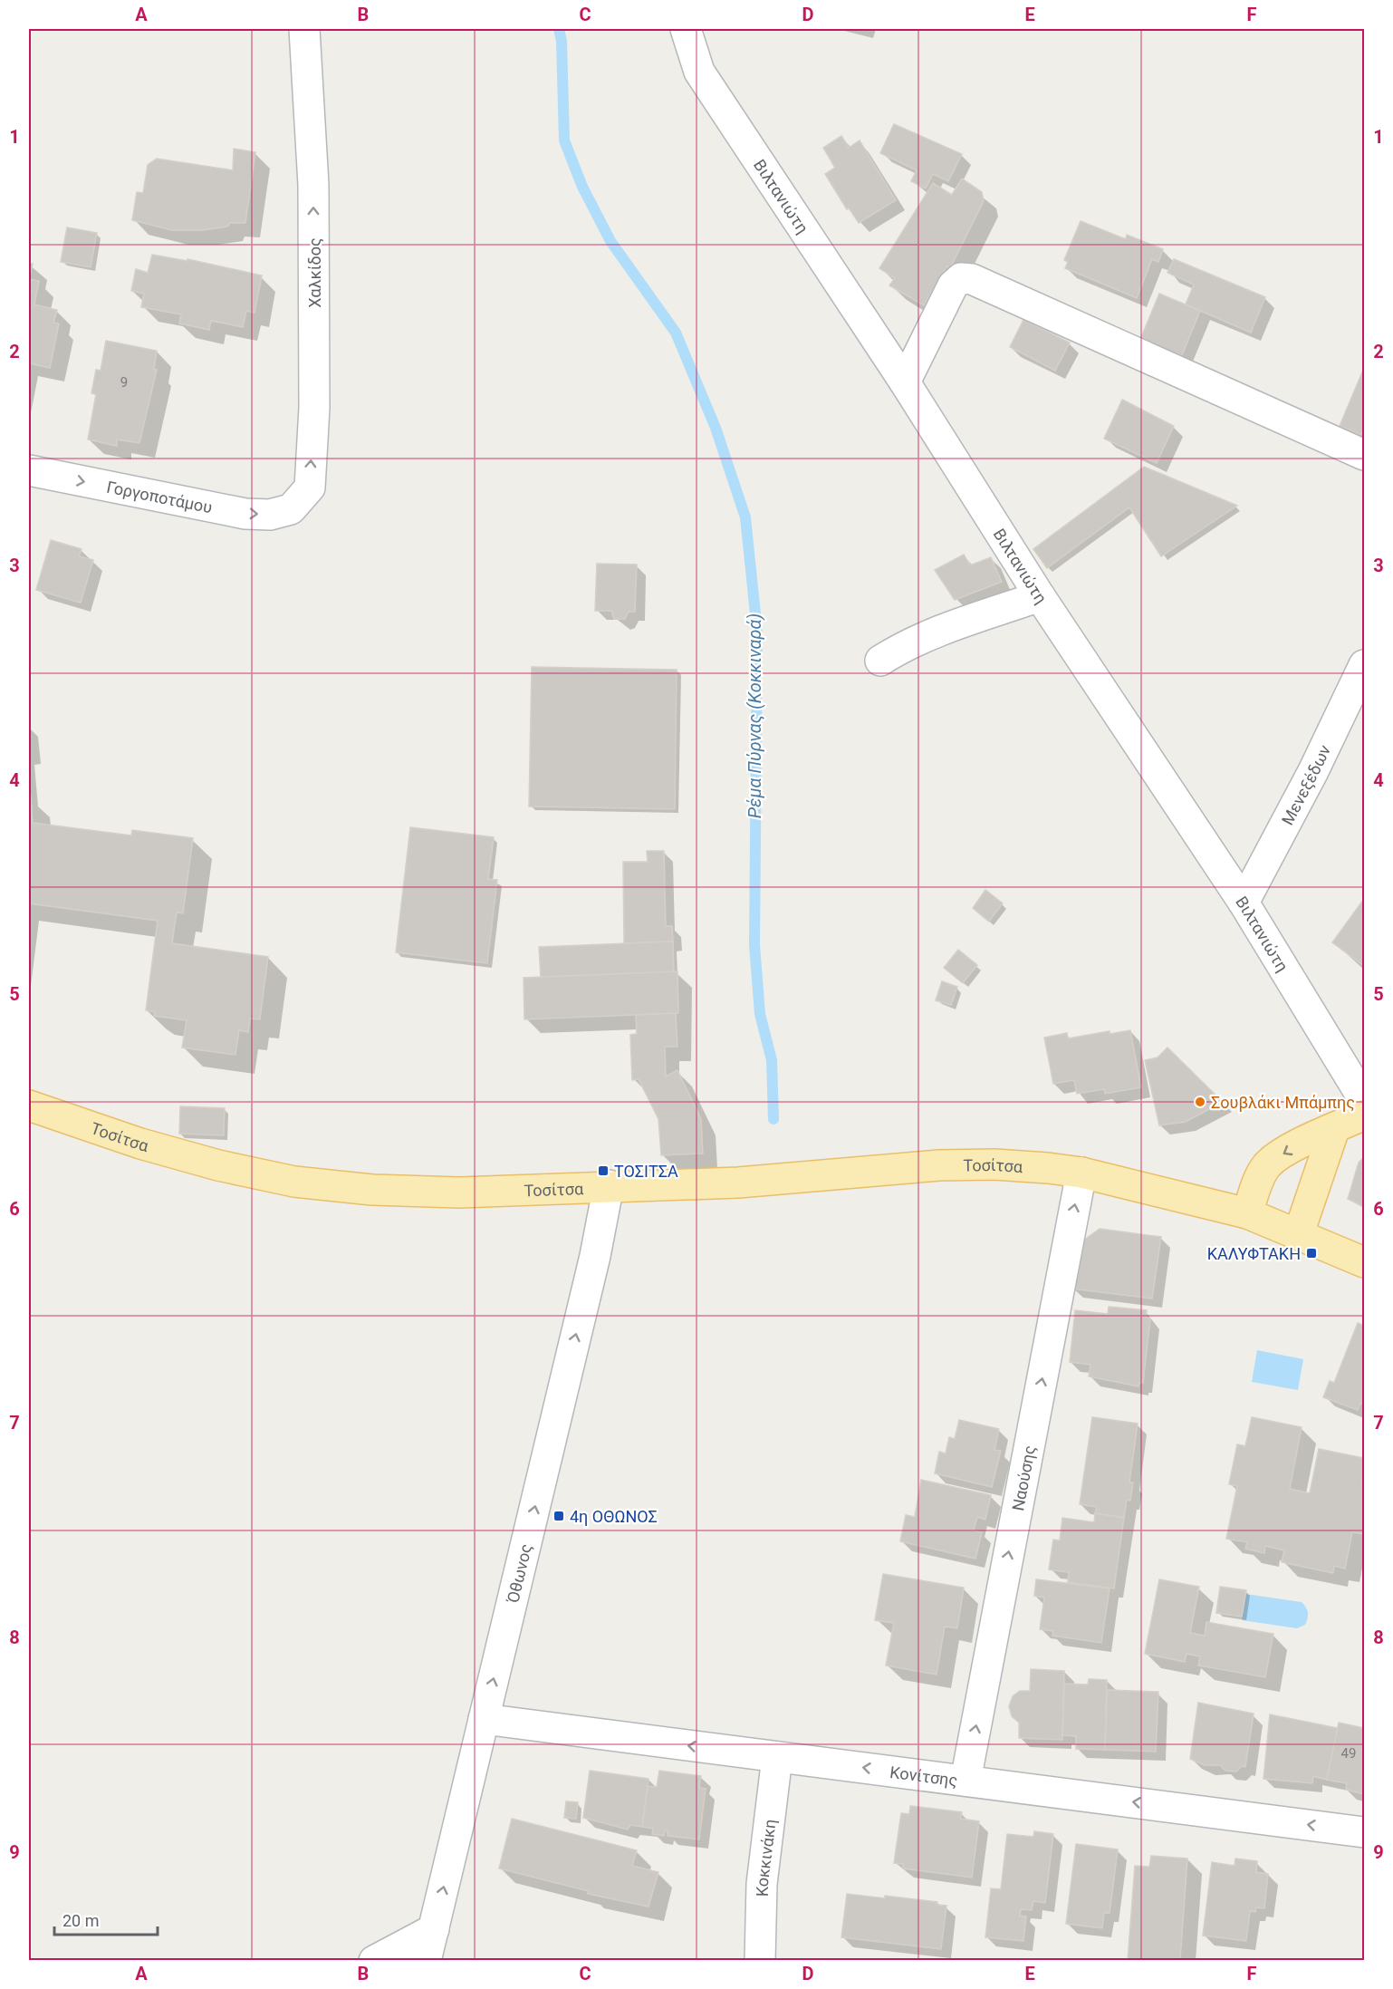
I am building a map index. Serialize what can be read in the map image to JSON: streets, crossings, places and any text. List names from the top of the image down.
{
  "streets": {
    "main road": ["Τοσίτσα"],
    "street": [
      "Βιλτανιώτη",
      "Χαλκίδος",
      "Γοργοποτάμου",
      "Μενεξέδων",
      "Ναούσης",
      "Όθωνος",
      "Κονίτσης",
      "Κοκκινάκη"
    ]
  },
  "crossings": [
    ["Βιλτανιώτη", "Μενεξέδων"],
    ["Χαλκίδος", "Γοργοποτάμου"],
    ["Τοσίτσα", "Ναούσης"],
    ["Τοσίτσα", "Όθωνος"],
    ["Ναούσης", "Κονίτσης"],
    ["Όθωνος", "Κονίτσης"],
    ["Κονίτσης", "Κοκκινάκη"]
  ],
  "one_way": [
    "Χαλκίδος",
    "Γοργοποτάμου",
    "Ναούσης",
    "Όθωνος",
    "Κονίτσης"
  ],
  "water": ["Ρέμα Πύρνας (Κοκκιναρά)"],
  "places": {
    "other": ["Σουβλάκι Μπάμπης"],
    "transit": ["ΤΟΣΙΤΣΑ", "ΚΑΛΥΦΤΑΚΗ", "4η ΟΘΩΝΟΣ"]
  },
  "house_numbers": ["9", "49"],
  "scale_bar": "20 m",
  "grid": {
    "columns": [
      "A",
      "B",
      "C",
      "D",
      "E",
      "F"
    ],
    "rows": [
      "1",
      "2",
      "3",
      "4",
      "5",
      "6",
      "7",
      "8",
      "9"
    ]
  }
}
